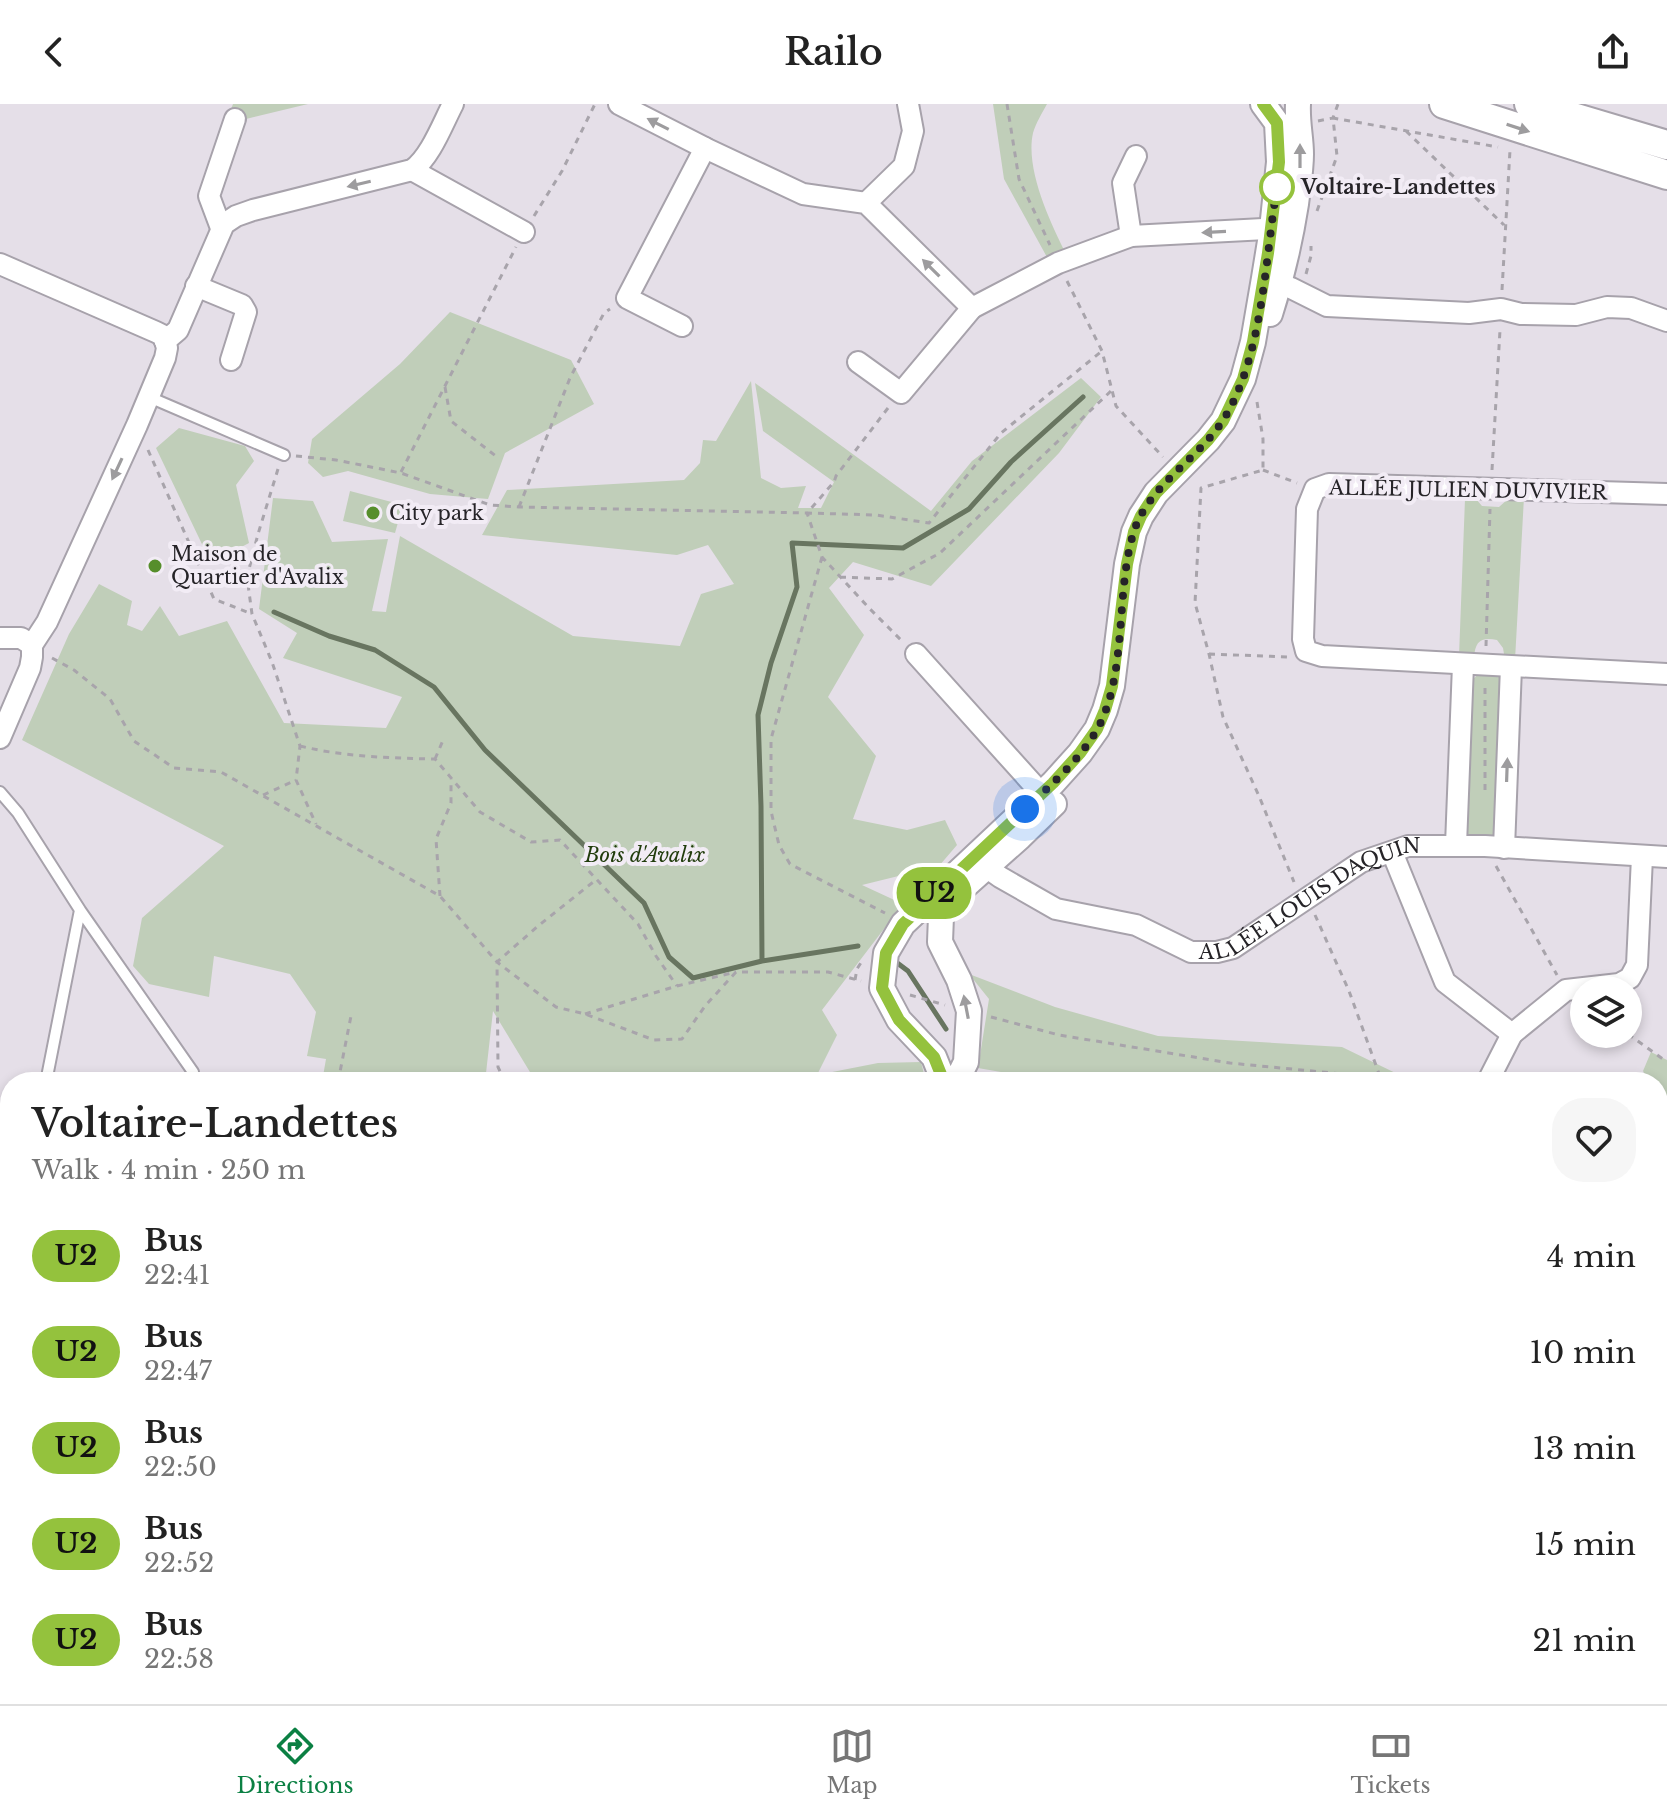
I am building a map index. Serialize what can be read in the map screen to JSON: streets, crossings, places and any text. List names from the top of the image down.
{
  "streets": {
    "street": ["ALLÉE JULIEN DUVIVIER", "ALLÉE LOUIS DAQUIN"]
  },
  "parks": ["Bois d'Avalix"],
  "places": ["Voltaire-Landettes", "City park", "Maison de Quartier d'Avalix"],
  "lines": ["bus line U2"],
  "page": {
    "header": "Railo",
    "on_map": "U2",
    "heading": ["Voltaire-Landettes", "Walk · 4 min · 250 m"],
    "list": [
      {
        "mark": "U2",
        "name": "Bus",
        "note": "22:41",
        "value": "4 min"
      },
      {
        "mark": "U2",
        "name": "Bus",
        "note": "22:47",
        "value": "10 min"
      },
      {
        "mark": "U2",
        "name": "Bus",
        "note": "22:50",
        "value": "13 min"
      },
      {
        "mark": "U2",
        "name": "Bus",
        "note": "22:52",
        "value": "15 min"
      },
      {
        "mark": "U2",
        "name": "Bus",
        "note": "22:58",
        "value": "21 min"
      }
    ],
    "tabs": ["Directions", "Map", "Tickets"]
  }
}
